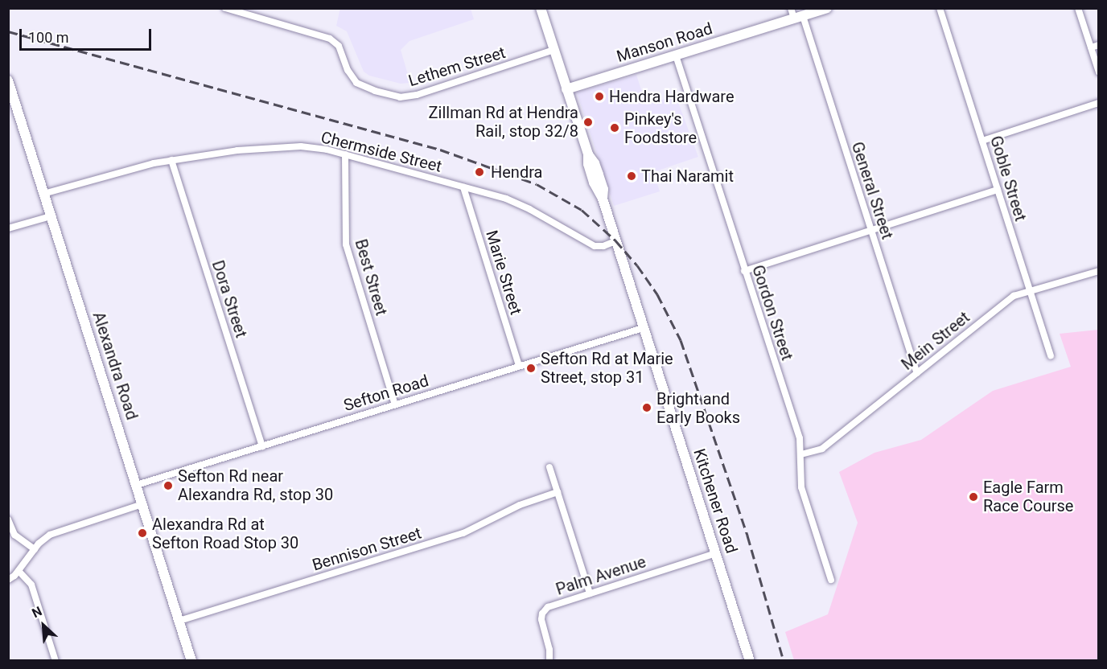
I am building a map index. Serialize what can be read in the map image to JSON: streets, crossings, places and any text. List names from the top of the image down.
{
  "streets": {
    "street": [
      "Manson Road",
      "Lethem Street",
      "Chermside Street",
      "Goble Street",
      "General Street",
      "Marie Street",
      "Best Street",
      "Dora Street",
      "Gordon Street",
      "Mein Street",
      "Alexandra Road",
      "Sefton Road",
      "Kitchener Road",
      "Bennison Street",
      "Palm Avenue"
    ]
  },
  "crossings": [
    ["Manson Road", "General Street"],
    ["Manson Road", "Gordon Street"],
    ["Manson Road", "Kitchener Road"],
    ["Lethem Street", "Kitchener Road"],
    ["Chermside Street", "Marie Street"],
    ["Chermside Street", "Best Street"],
    ["Chermside Street", "Dora Street"],
    ["Chermside Street", "Alexandra Road"],
    ["Chermside Street", "Kitchener Road"],
    ["Goble Street", "Mein Street"],
    ["General Street", "Mein Street"],
    ["Marie Street", "Sefton Road"],
    ["Best Street", "Sefton Road"],
    ["Dora Street", "Sefton Road"],
    ["Gordon Street", "Mein Street"],
    ["Alexandra Road", "Sefton Road"],
    ["Alexandra Road", "Bennison Street"],
    ["Sefton Road", "Kitchener Road"],
    ["Kitchener Road", "Palm Avenue"]
  ],
  "places": [
    "Hendra Hardware",
    "Zillman Rd at Hendra Rail, stop 32/8",
    "Pinkey's Foodstore",
    "Hendra",
    "Thai Naramit",
    "Sefton Rd at Marie Street, stop 31",
    "Bright and Early Books",
    "Sefton Rd near Alexandra Rd, stop 30",
    "Eagle Farm Race Course",
    "Alexandra Rd at Sefton Road Stop 30"
  ],
  "scale_bar": "100 m",
  "north": "top left"
}
